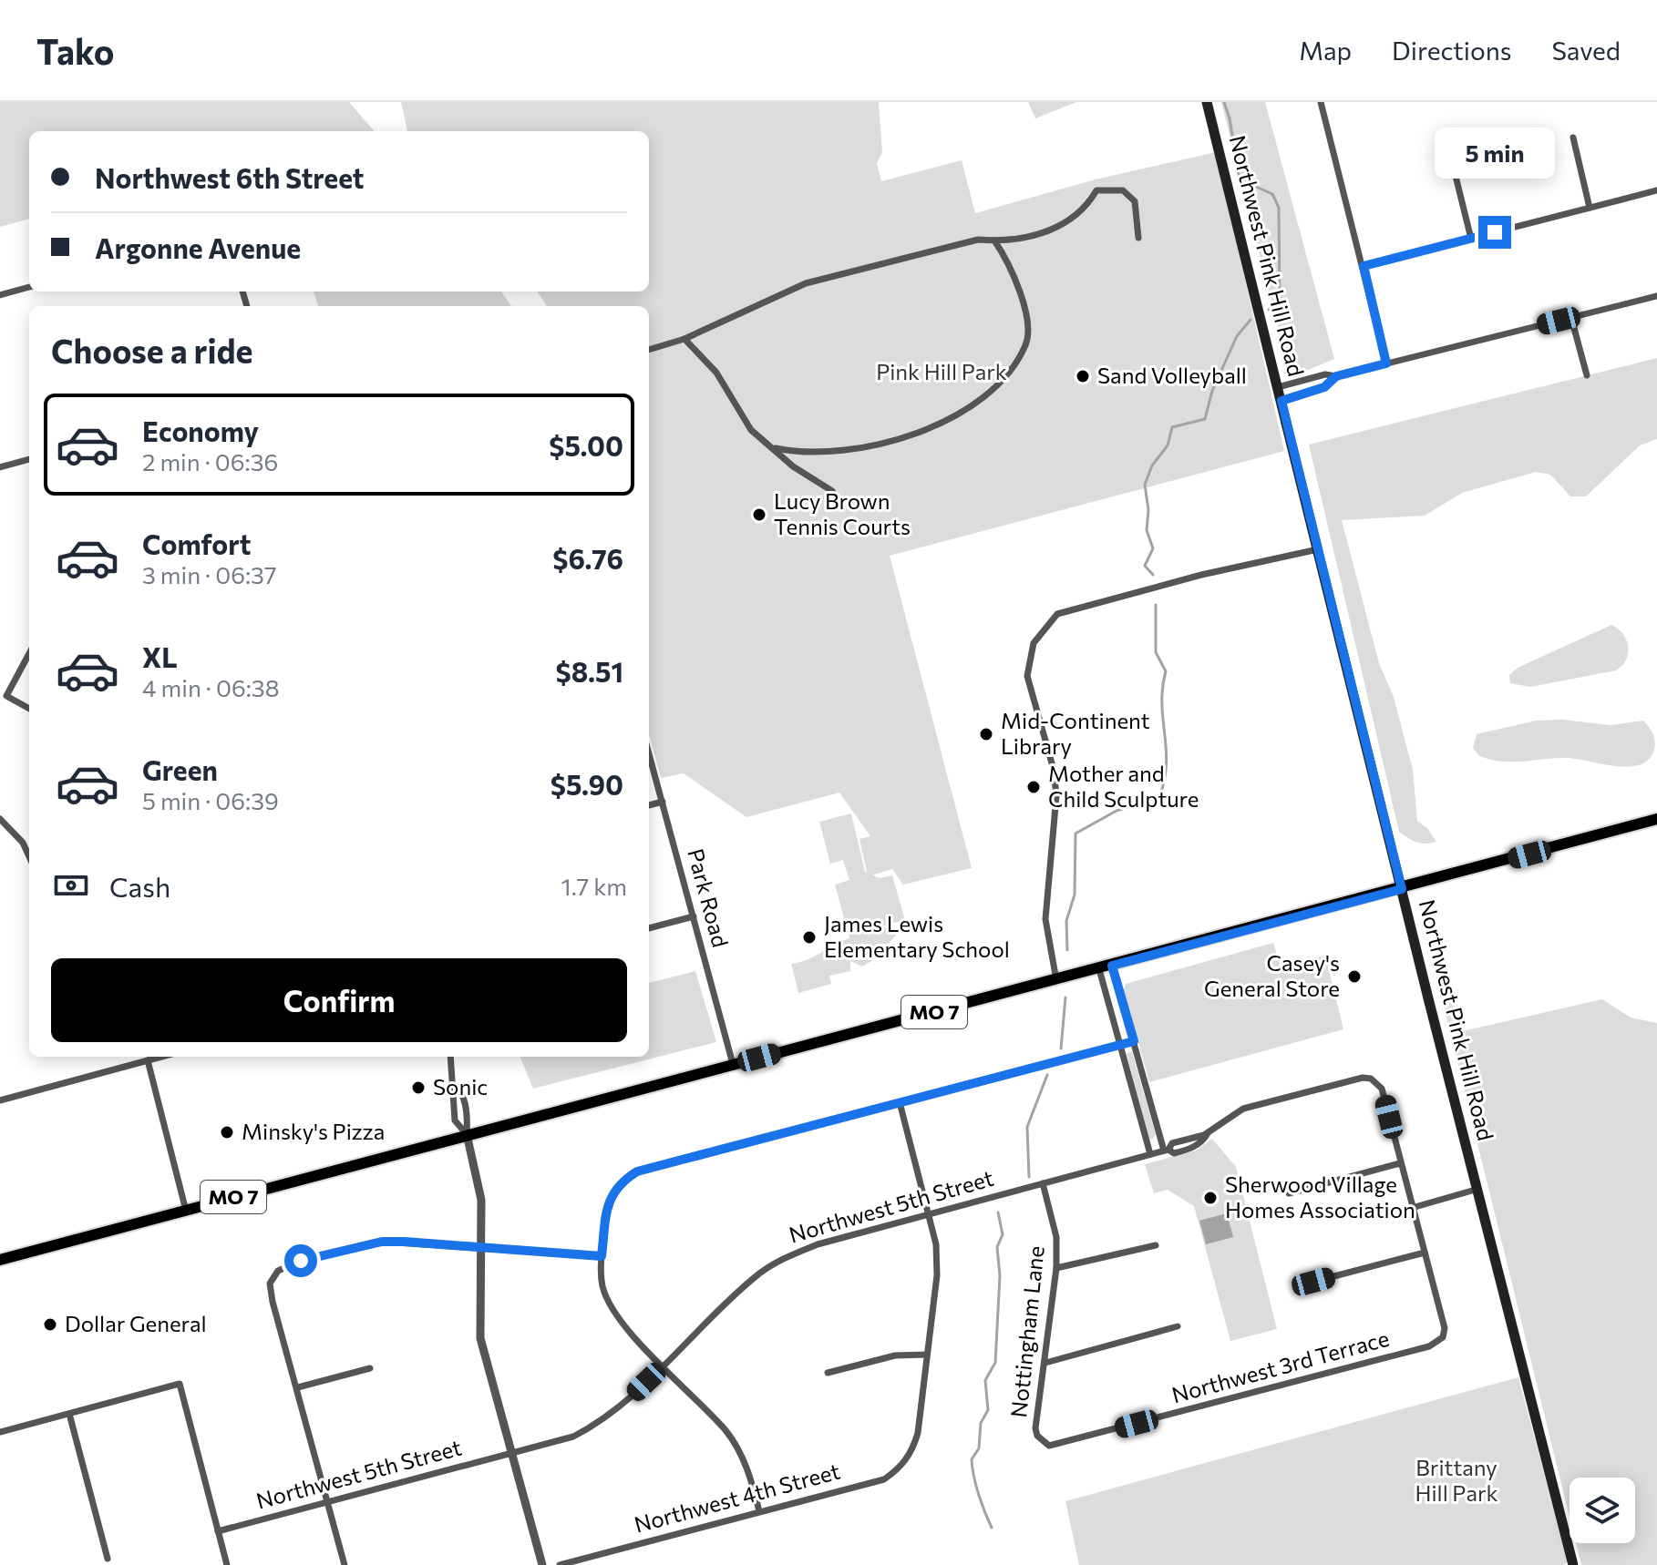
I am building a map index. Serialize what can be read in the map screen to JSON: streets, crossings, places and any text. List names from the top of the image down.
{
  "streets": {
    "main road": ["Northwest Pink Hill Road", "MO 7"],
    "street": [
      "Park Road",
      "Northwest 5th Street",
      "Nottingham Lane",
      "Northwest 3rd Terrace",
      "Northwest 4th Street"
    ]
  },
  "crossings": [
    ["Northwest Pink Hill Road", "MO 7"],
    ["Park Road", "MO 7"],
    ["Northwest 5th Street", "Nottingham Lane"],
    ["Nottingham Lane", "Northwest 3rd Terrace"]
  ],
  "parks": ["Pink Hill Park", "Brittany Hill Park"],
  "places": [
    "Sand Volleyball",
    "Lucy Brown Tennis Courts",
    "Mid-Continent Library",
    "Mother and Child Sculpture",
    "James Lewis Elementary School",
    "Casey's General Store",
    "Sonic",
    "Minsky's Pizza",
    "Sherwood Village Homes Association",
    "Dollar General"
  ],
  "page": {
    "header": "Tako",
    "nav": ["Map", "Directions", "Saved"],
    "bubble": "5 min",
    "banner": ["Northwest 6th Street", "Argonne Avenue"],
    "heading": "Choose a ride",
    "list": [
      {
        "name": "Economy",
        "note": "2 min · 06:36",
        "value": "$5.00"
      },
      {
        "name": "Comfort",
        "note": "3 min · 06:37",
        "value": "$6.76"
      },
      {
        "name": "XL",
        "note": "4 min · 06:38",
        "value": "$8.51"
      },
      {
        "name": "Green",
        "note": "5 min · 06:39",
        "value": "$5.90"
      }
    ],
    "pay": ["Cash", "1.7 km"],
    "buttons": "Confirm"
  }
}
